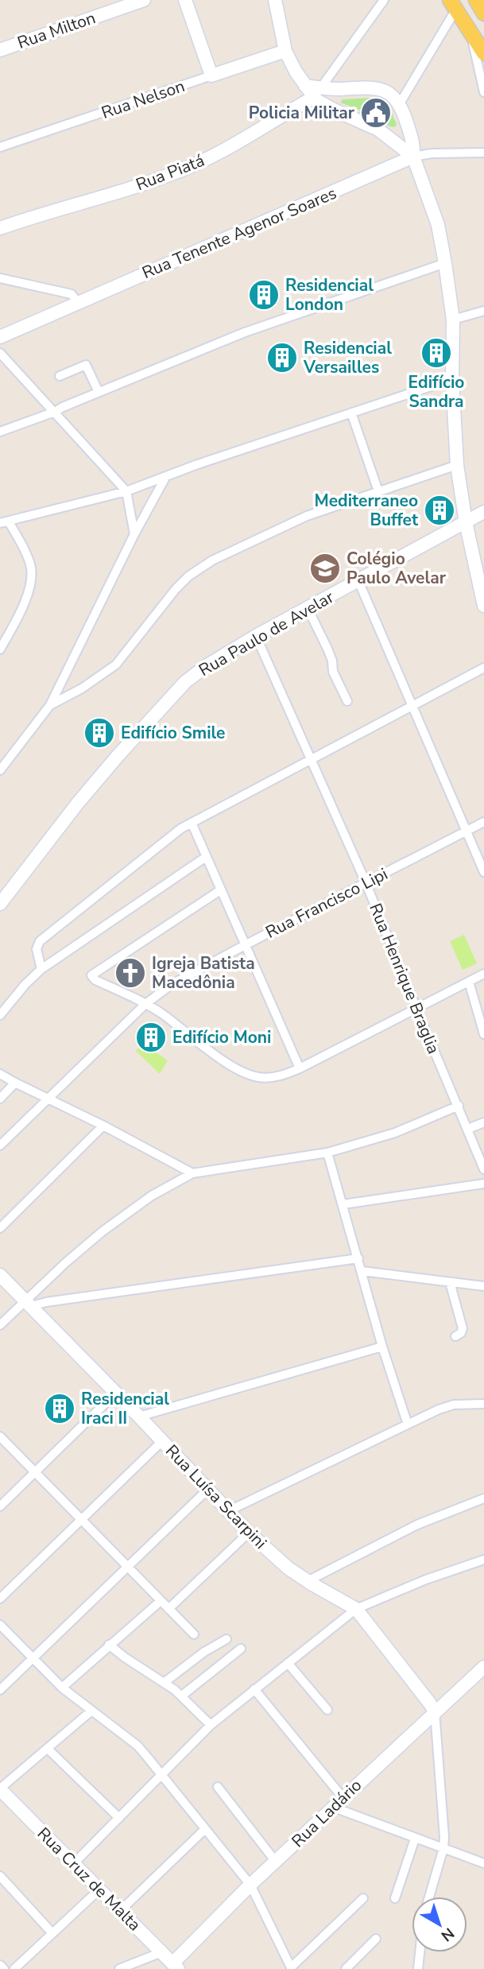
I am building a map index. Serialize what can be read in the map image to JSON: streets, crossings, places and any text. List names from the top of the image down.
{
  "streets": {
    "street": [
      "Rua Milton",
      "Rua Nelson",
      "Rua Piatá",
      "Rua Tenente Agenor Soares",
      "Rua Paulo de Avelar",
      "Rua Francisco Lipi",
      "Rua Henrique Braglia",
      "Rua Luísa Scarpini",
      "Rua Ladário",
      "Rua Cruz de Malta"
    ]
  },
  "crossings": [
    ["Rua Paulo de Avelar", "Rua Henrique Braglia"],
    ["Rua Francisco Lipi", "Rua Henrique Braglia"],
    ["Rua Luísa Scarpini", "Rua Ladário"],
    ["Rua Ladário", "Rua Cruz de Malta"]
  ],
  "places": {
    "public building": ["Policia Militar"],
    "building": [
      "Residencial London",
      "Edifício Sandra",
      "Residencial Versailles",
      "Mediterraneo Buffet",
      "Edifício Smile",
      "Edifício Moni",
      "Residencial Iraci II"
    ],
    "school or university": ["Colégio Paulo Avelar"],
    "church": ["Igreja Batista Macedônia"]
  },
  "north": "bottom right"
}
